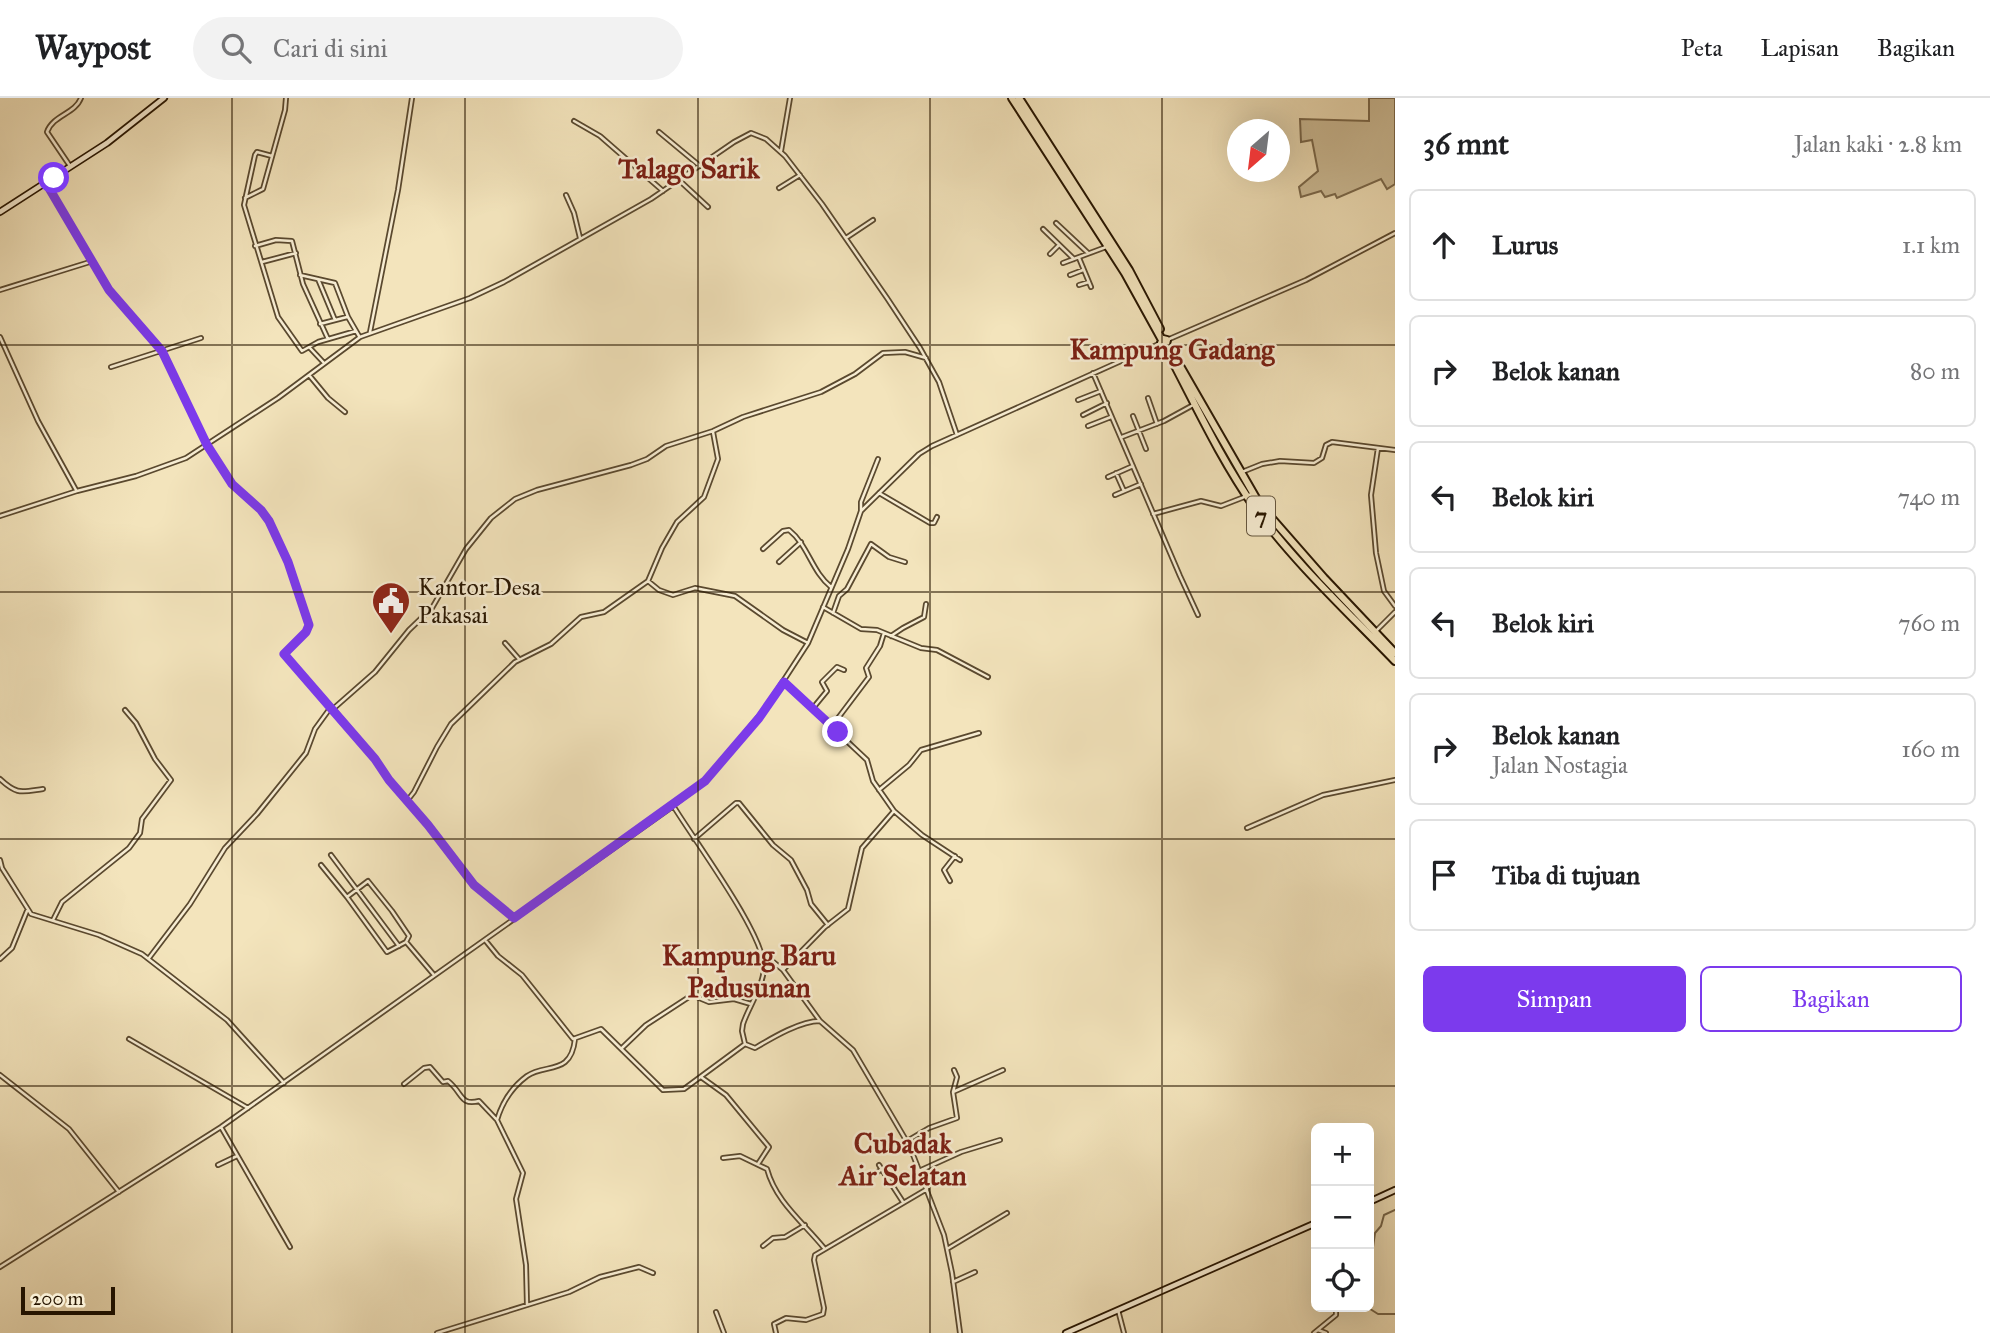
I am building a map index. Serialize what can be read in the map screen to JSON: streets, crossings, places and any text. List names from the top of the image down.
{
  "streets": {
    "highway": ["7"]
  },
  "districts": [
    "Talago Sarik",
    "Kampung Gadang",
    "Kampung Baru Padusunan",
    "Cubadak Air Selatan"
  ],
  "places": {
    "public building": ["Kantor Desa Pakasai"]
  },
  "scale_bar": "200 m",
  "north": "bottom left",
  "page": {
    "header": "Waypost",
    "search": "Cari di sini",
    "nav": ["Peta", "Lapisan", "Bagikan"],
    "heading": ["36 mnt", "Jalan kaki · 2.8 km"],
    "list": [
      ["Lurus", "1.1 km"],
      ["Belok kanan", "80 m"],
      ["Belok kiri", "740 m"],
      ["Belok kiri", "760 m"],
      ["Belok kanan", "Jalan Nostagia", "160 m"],
      "Tiba di tujuan"
    ],
    "buttons": ["Simpan", "Bagikan"],
    "map_buttons": ["+", "−"],
    "scale": "200 m"
  }
}
